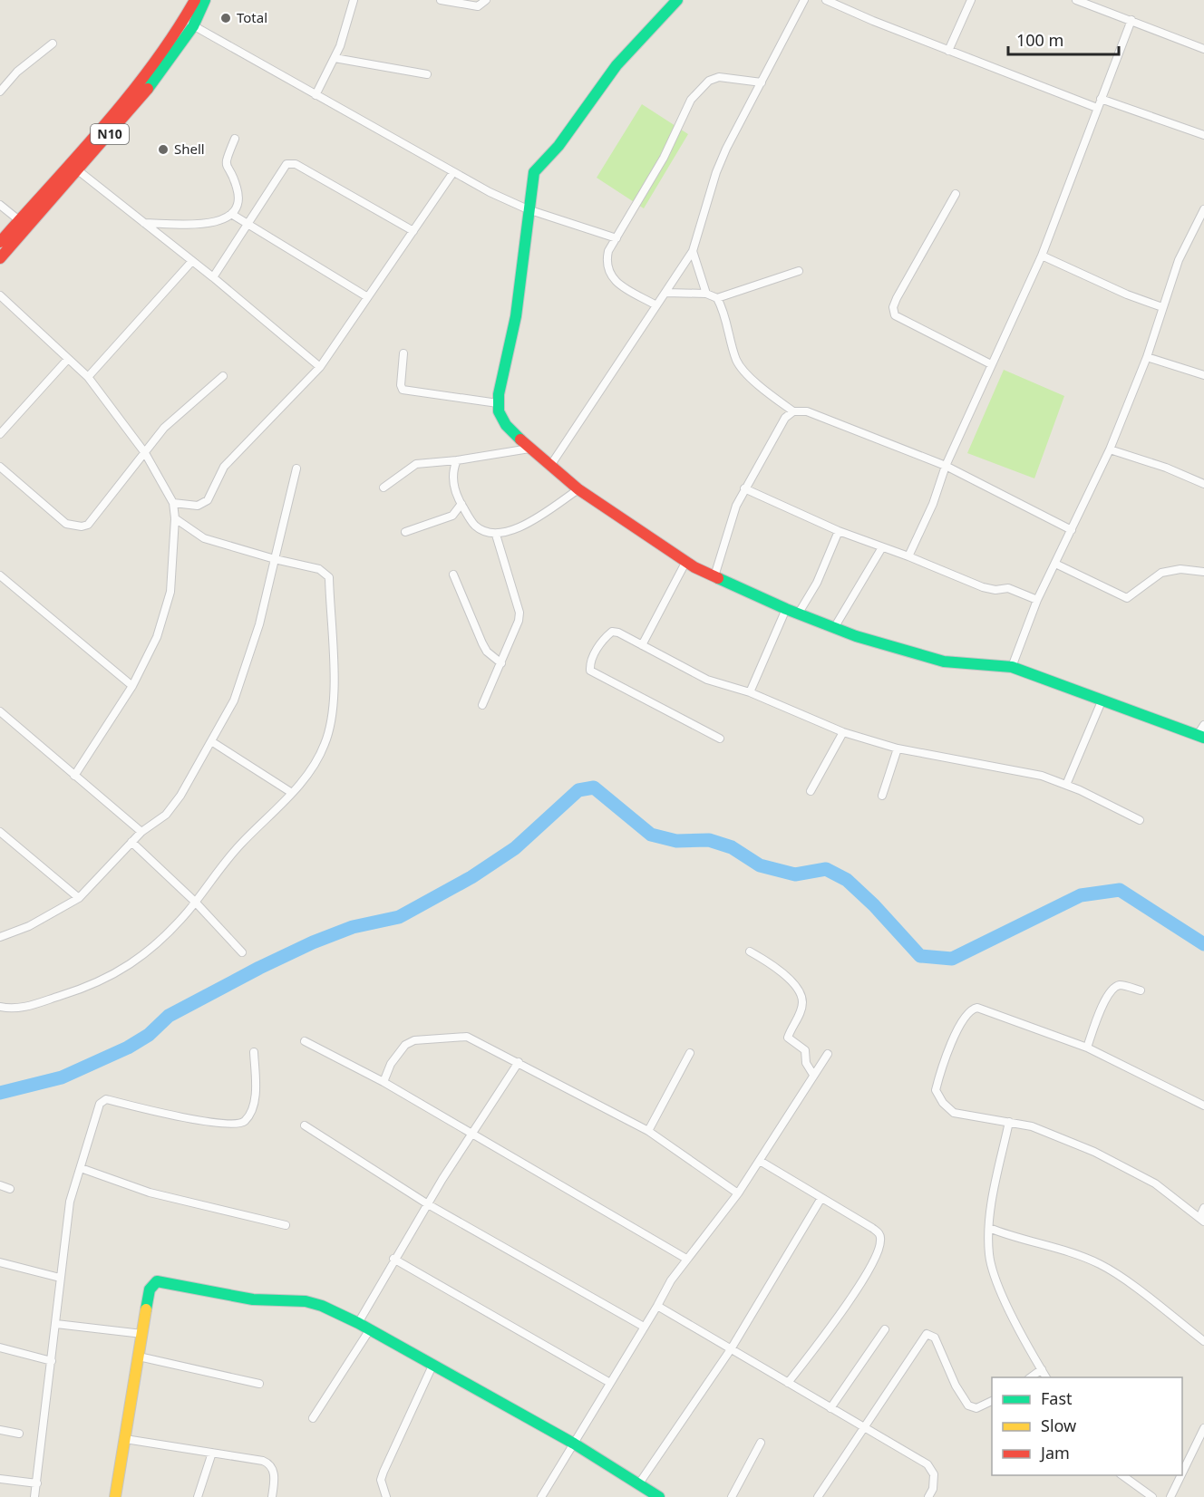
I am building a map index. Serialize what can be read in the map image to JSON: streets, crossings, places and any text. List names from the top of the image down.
{
  "streets": {
    "main road": ["N10"]
  },
  "places": ["Total", "Shell"],
  "legend": ["Fast", "Slow", "Jam"],
  "scale_bar": "100 m"
}
